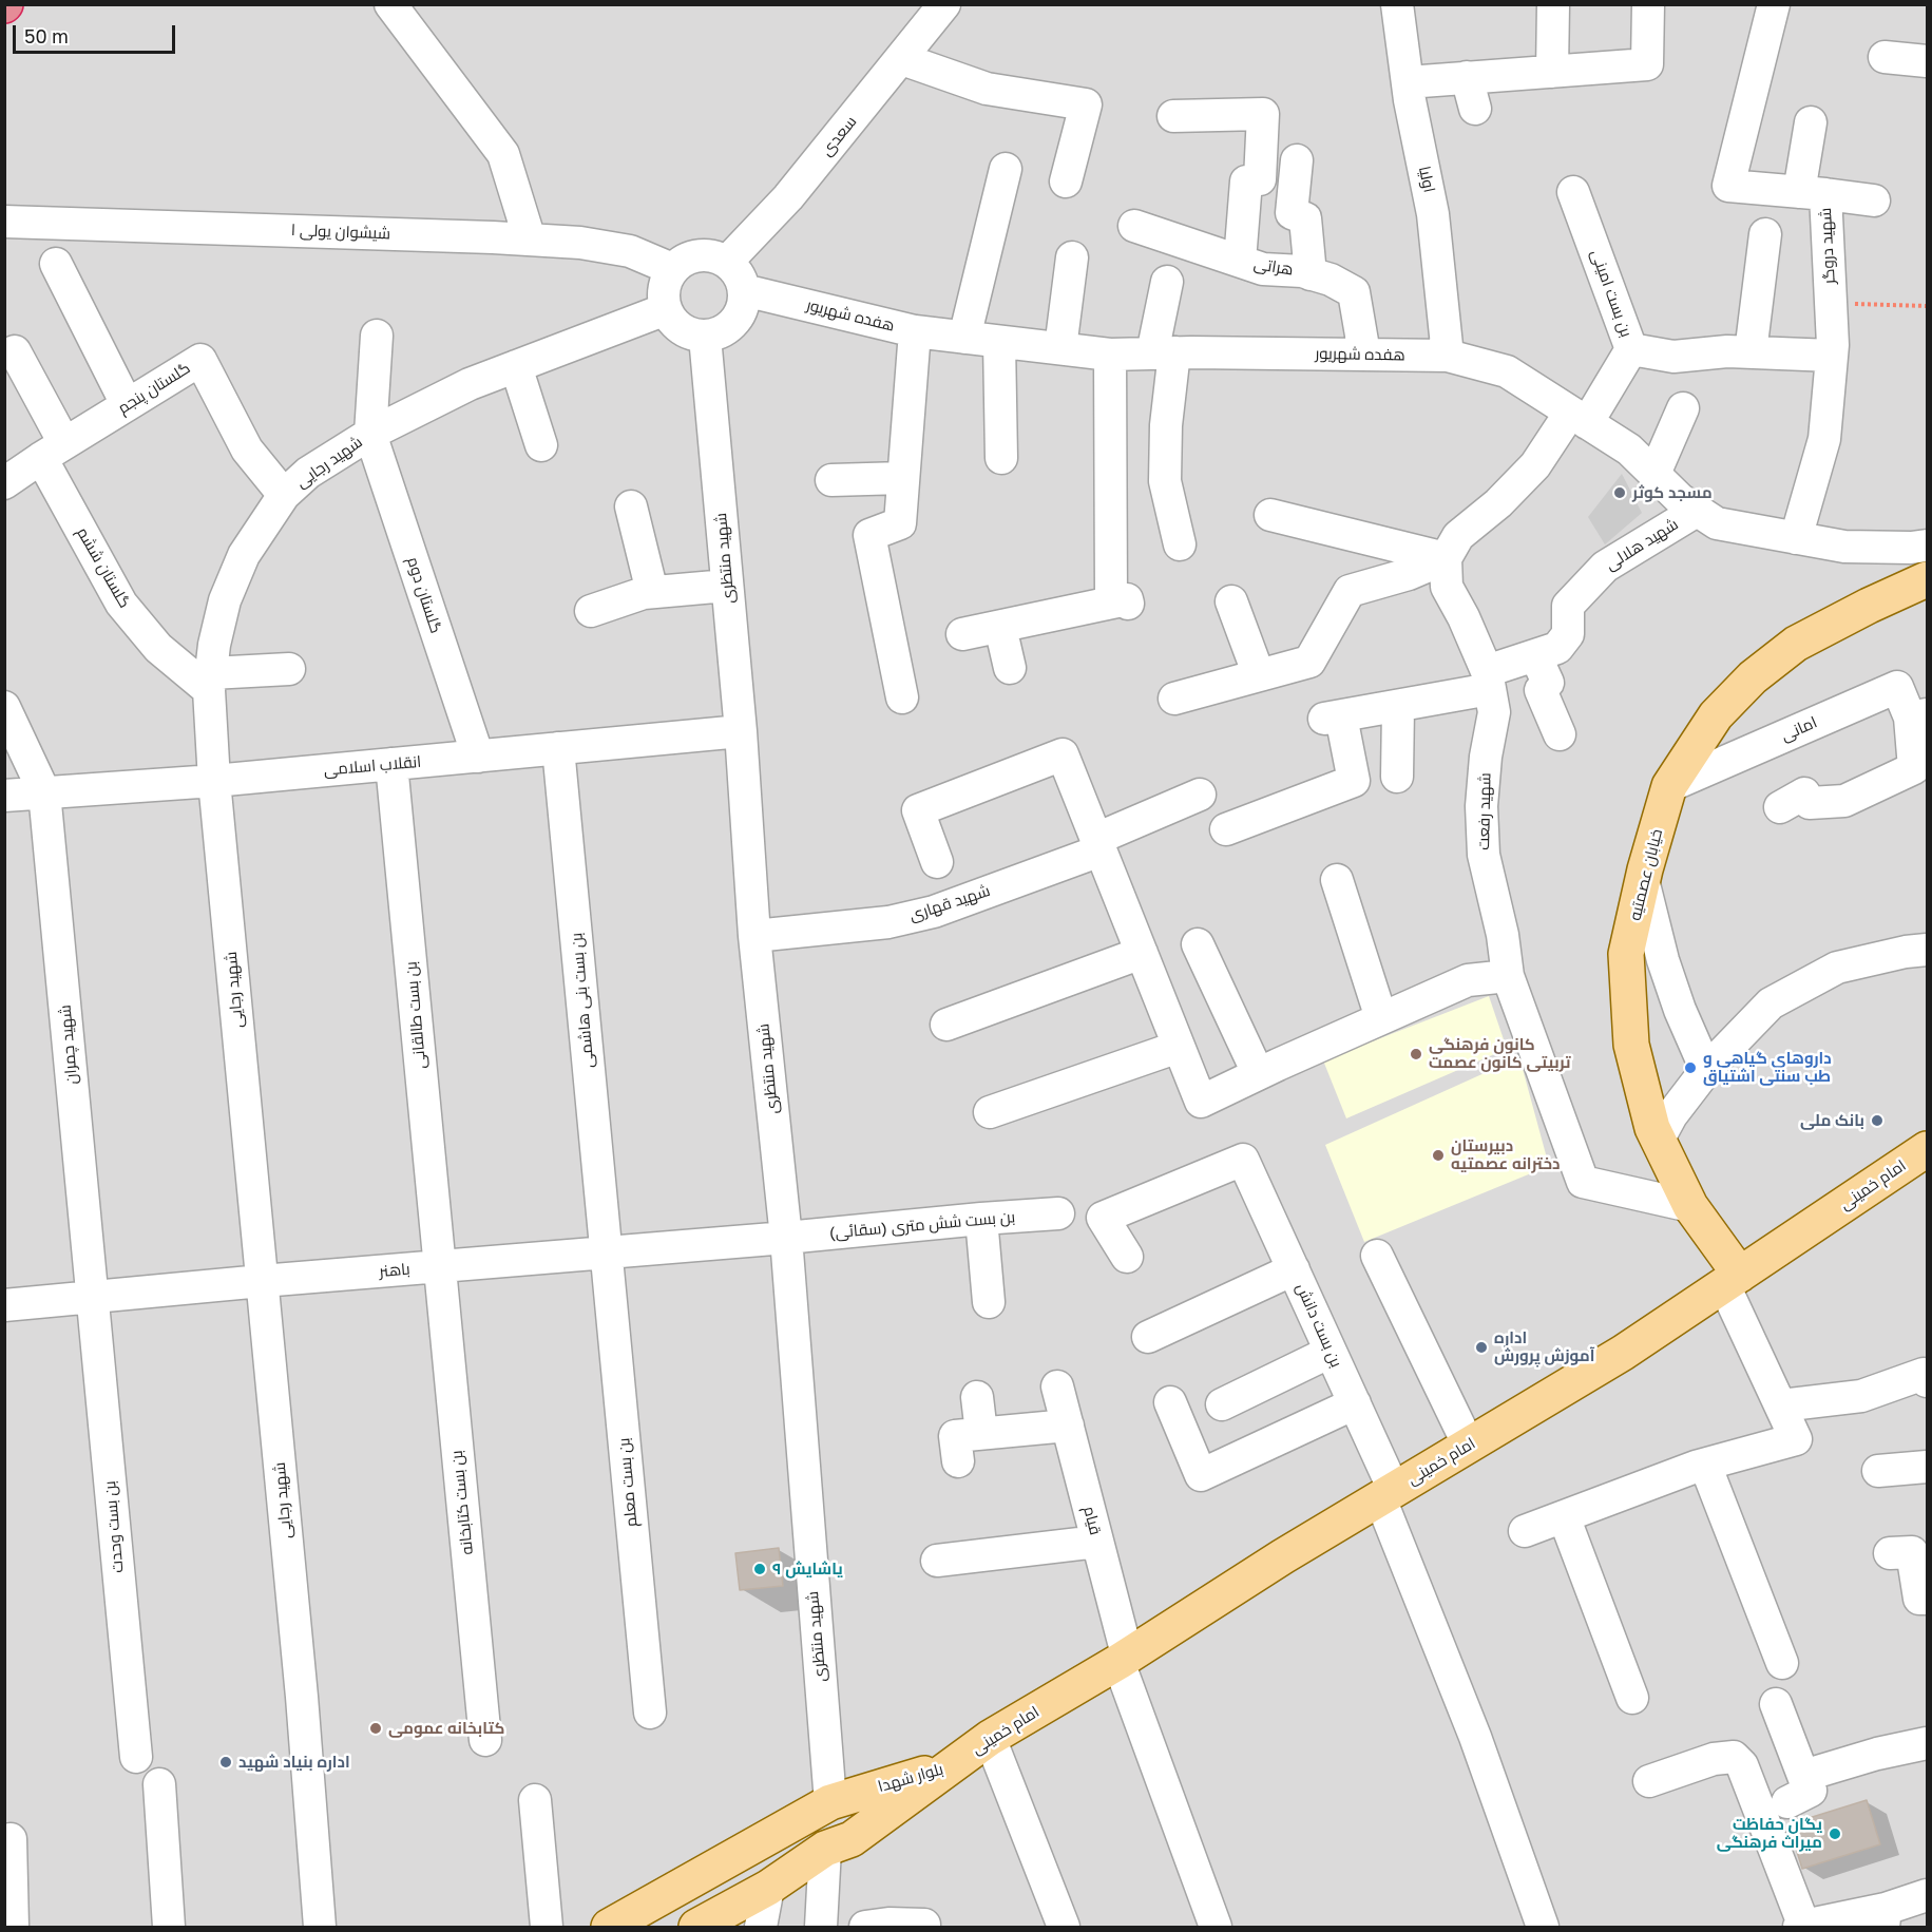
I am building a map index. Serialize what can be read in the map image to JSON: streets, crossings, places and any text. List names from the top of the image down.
{
  "streets": {
    "main road": ["خیابان عصمتیه", "امام خمینی", "بلوار شهدا"],
    "street": [
      "سعدی",
      "اولیا",
      "شیشوان یولی ا",
      "شهید دروگر",
      "هراتی",
      "بن بست امینی",
      "هفده شهریور",
      "گلستان پنجم",
      "شهید رجایی",
      "شهید هلالی",
      "شهید منتظری",
      "گلستان ششم",
      "گلستان دوم",
      "امانی",
      "انقلاب اسلامی",
      "شهید رفعت",
      "شهید قهاری",
      "بن بست بنی هاشمی",
      "بن بست طالقانی",
      "شهید چمران",
      "بن بست شش متری (سقائی)",
      "باهنر",
      "بن بست دانش",
      "بن بست معلم",
      "بن بست کتابخانه",
      "قیام",
      "بن بست وحدت"
    ]
  },
  "crossings": [
    ["سعدی", "شیشوان یولی ا"],
    ["سعدی", "هفده شهریور"],
    ["سعدی", "شهید رجایی"],
    ["سعدی", "شهید منتظری"],
    ["اولیا", "هفده شهریور"],
    ["شیشوان یولی ا", "هفده شهریور"],
    ["شیشوان یولی ا", "شهید رجایی"],
    ["شیشوان یولی ا", "شهید منتظری"],
    ["شهید دروگر", "هفده شهریور"],
    ["هراتی", "هفده شهریور"],
    ["بن بست امینی", "هفده شهریور"],
    ["هفده شهریور", "شهید رجایی"],
    ["هفده شهریور", "شهید هلالی"],
    ["هفده شهریور", "شهید منتظری"],
    ["گلستان پنجم", "شهید رجایی"],
    ["گلستان پنجم", "گلستان ششم"],
    ["شهید رجایی", "شهید منتظری"],
    ["شهید رجایی", "گلستان ششم"],
    ["شهید رجایی", "گلستان دوم"],
    ["شهید رجایی", "انقلاب اسلامی"],
    ["شهید رجایی", "باهنر"],
    ["شهید هلالی", "شهید رفعت"],
    ["شهید منتظری", "انقلاب اسلامی"],
    ["شهید منتظری", "شهید قهاری"],
    ["شهید منتظری", "بن بست شش متری (سقائی)"],
    ["شهید منتظری", "باهنر"],
    ["شهید منتظری", "بلوار شهدا"],
    ["گلستان دوم", "انقلاب اسلامی"],
    ["امانی", "خیابان عصمتیه"],
    ["انقلاب اسلامی", "بن بست بنی هاشمی"],
    ["انقلاب اسلامی", "بن بست طالقانی"],
    ["انقلاب اسلامی", "شهید چمران"],
    ["شهید رفعت", "خیابان عصمتیه"],
    ["خیابان عصمتیه", "امام خمینی"],
    ["بن بست بنی هاشمی", "باهنر"],
    ["بن بست بنی هاشمی", "بن بست معلم"],
    ["بن بست طالقانی", "باهنر"],
    ["بن بست طالقانی", "بن بست کتابخانه"],
    ["شهید چمران", "باهنر"],
    ["شهید چمران", "بن بست وحدت"],
    ["امام خمینی", "بن بست دانش"],
    ["امام خمینی", "قیام"],
    ["امام خمینی", "بلوار شهدا"],
    ["بن بست شش متری (سقائی)", "باهنر"],
    ["باهنر", "بن بست معلم"],
    ["باهنر", "بن بست کتابخانه"],
    ["باهنر", "بن بست وحدت"]
  ],
  "places": [
    "مسجد کوثر",
    "کانون فرهنگی تربیتی کانون عصمت",
    "داروهای گیاهی و طب سنتی اشتیاق",
    "بانک ملی",
    "دبیرستان دخترانه عصمتیه",
    "اداره آموزش پرورش",
    "یاشایش ۹",
    "کتابخانه عمومی",
    "اداره بنیاد شهید",
    "یگان حفاظت میراث فرهنگی"
  ],
  "scale_bar": "50 m"
}
